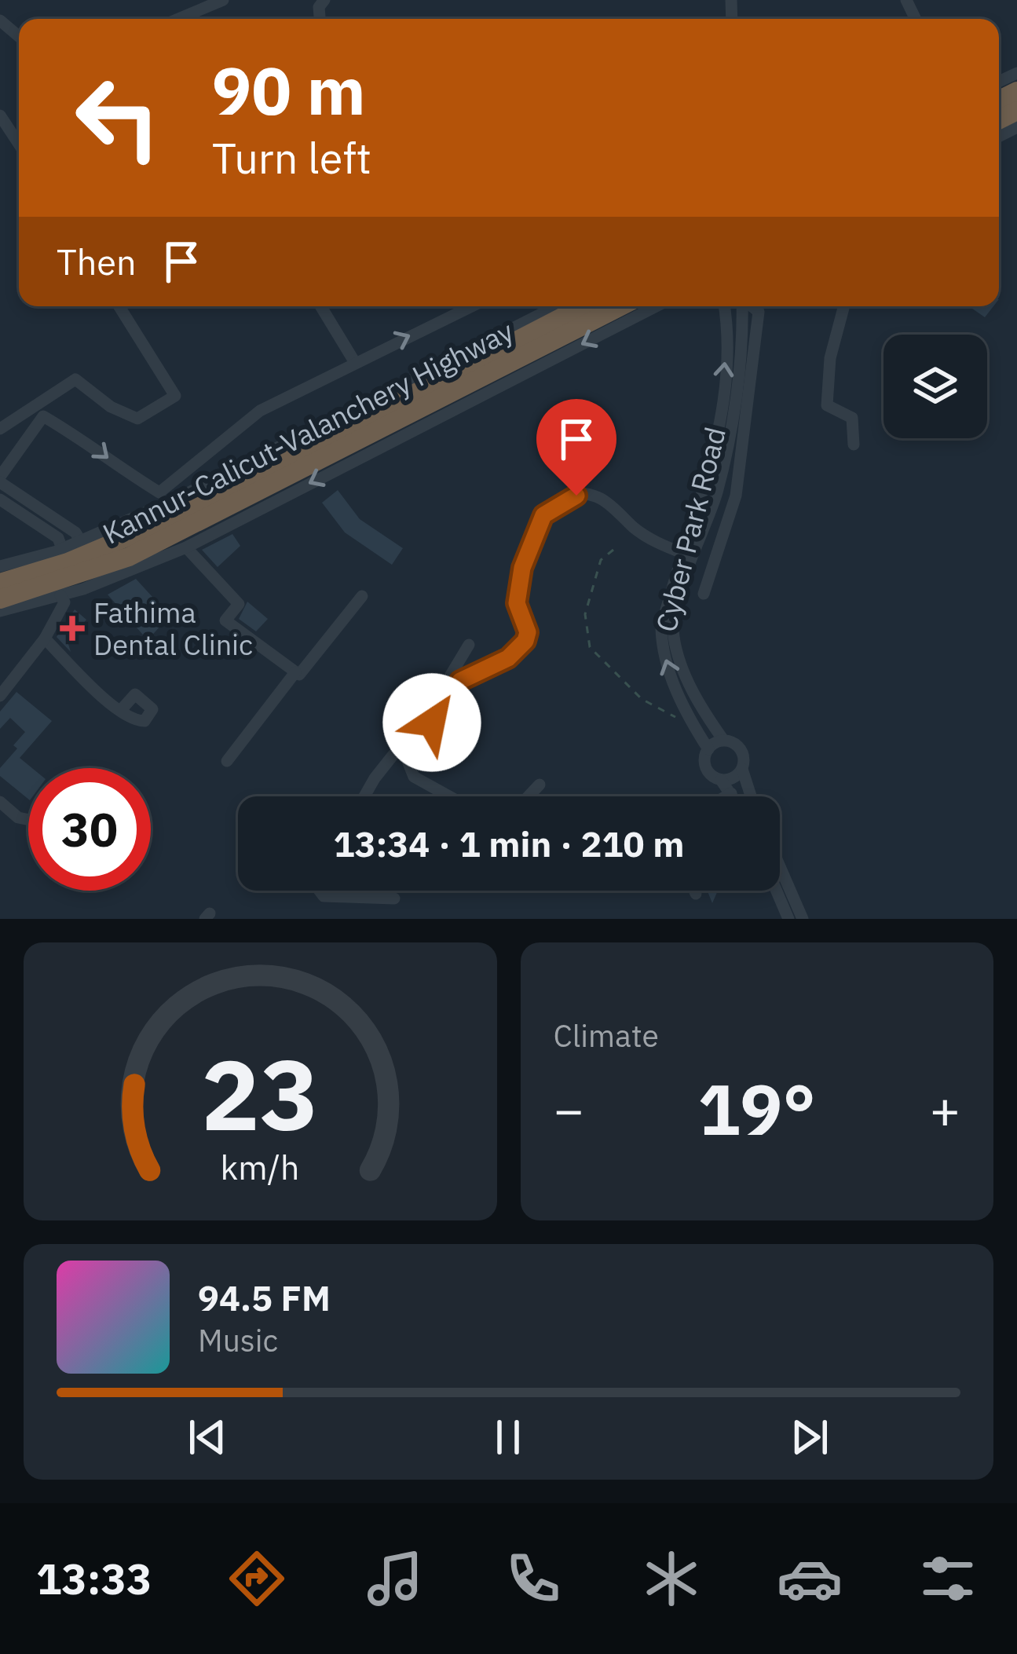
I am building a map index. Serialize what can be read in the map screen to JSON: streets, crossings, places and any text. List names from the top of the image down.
{
  "streets": {
    "highway": ["Kannur-Calicut-Valanchery Highway"],
    "street": ["Cyber Park Road"]
  },
  "places": {
    "health": ["Fathima Dental Clinic"]
  },
  "page": {
    "turn": ["90 m", "Turn left"],
    "then": "Then",
    "limit": "30",
    "trip": "13:34 · 1 min · 210 m",
    "tile": "Climate",
    "heat": ["−", "19°", "+"],
    "song": ["94.5 FM", "Music"],
    "tabs": "13:33",
    "gauge": ["23", "km/h"]
  }
}
